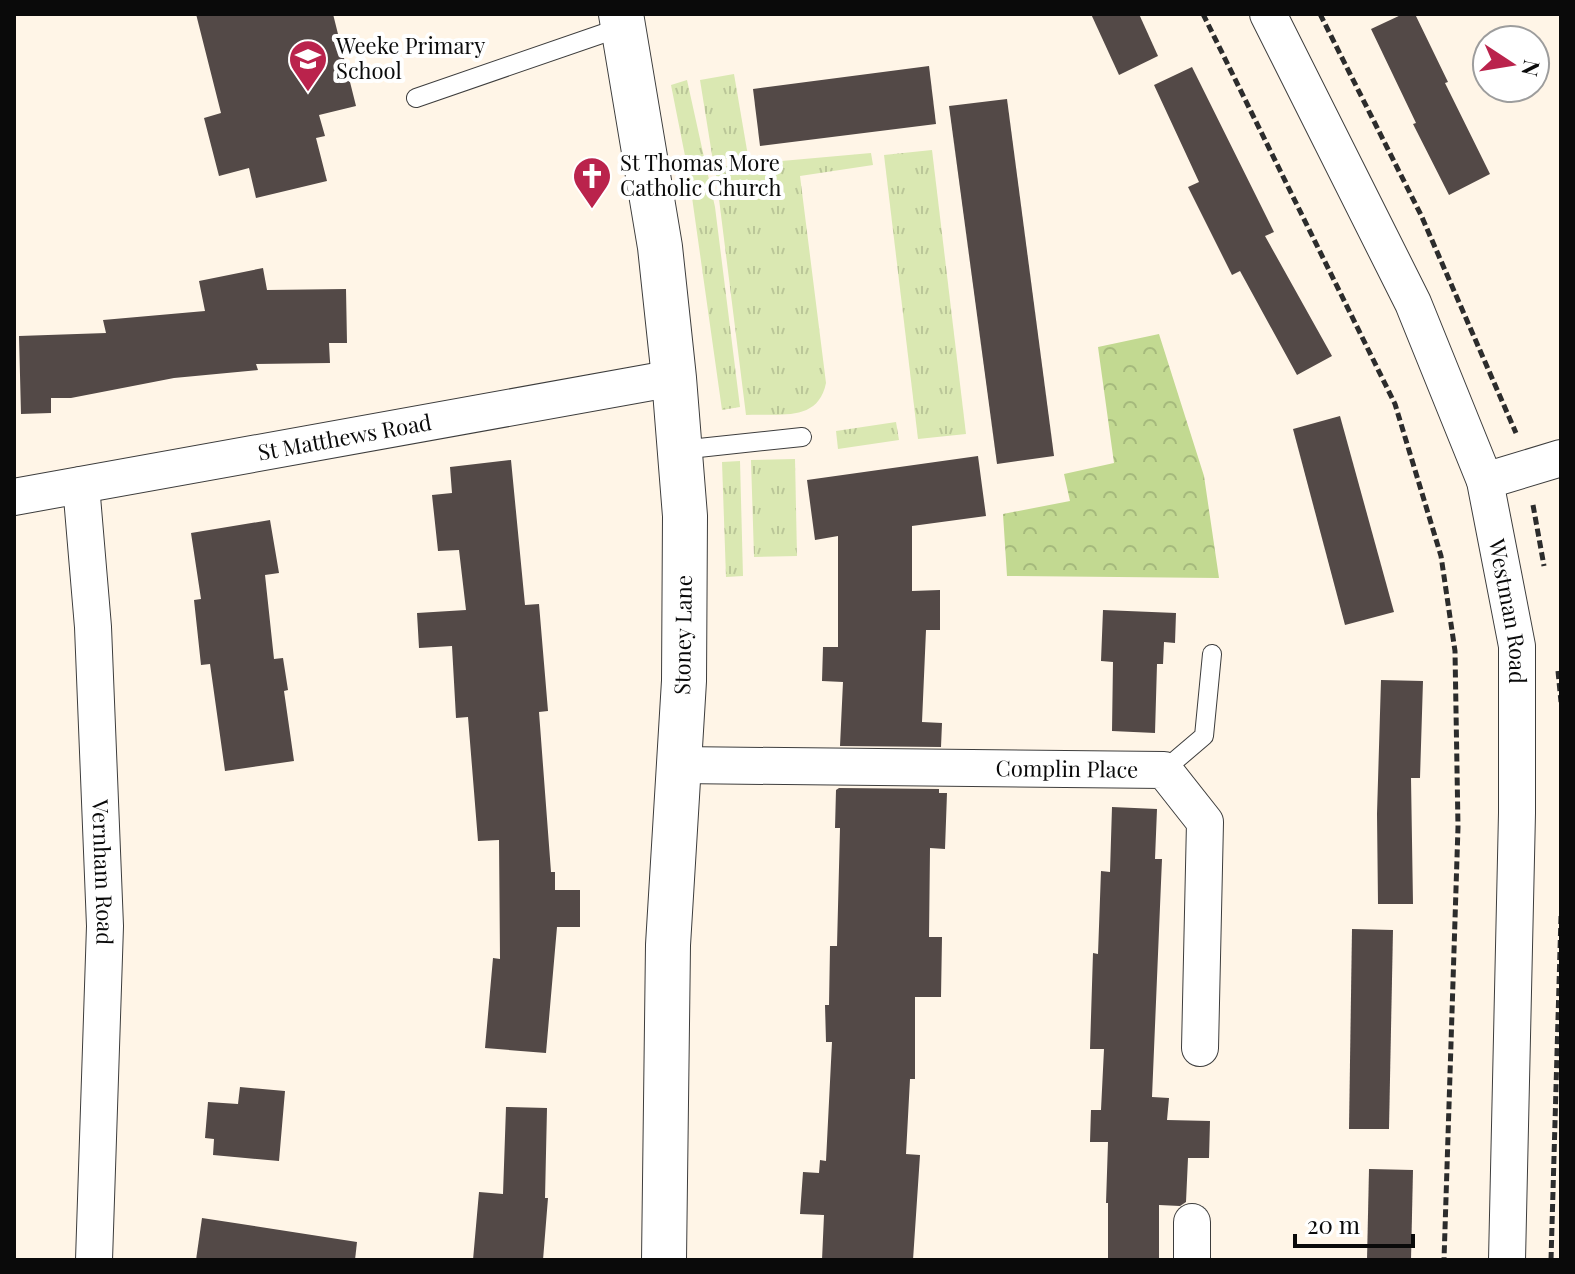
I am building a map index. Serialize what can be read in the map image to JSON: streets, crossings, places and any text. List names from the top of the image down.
{
  "streets": {
    "street": [
      "St Matthews Road",
      "Westman Road",
      "Stoney Lane",
      "Complin Place",
      "Vernham Road"
    ]
  },
  "crossings": [
    ["St Matthews Road", "Stoney Lane"],
    ["St Matthews Road", "Vernham Road"],
    ["Stoney Lane", "Complin Place"]
  ],
  "places": {
    "school or university": ["Weeke Primary School"],
    "church": ["St Thomas More Catholic Church"]
  },
  "scale_bar": "20 m",
  "north": "right"
}
